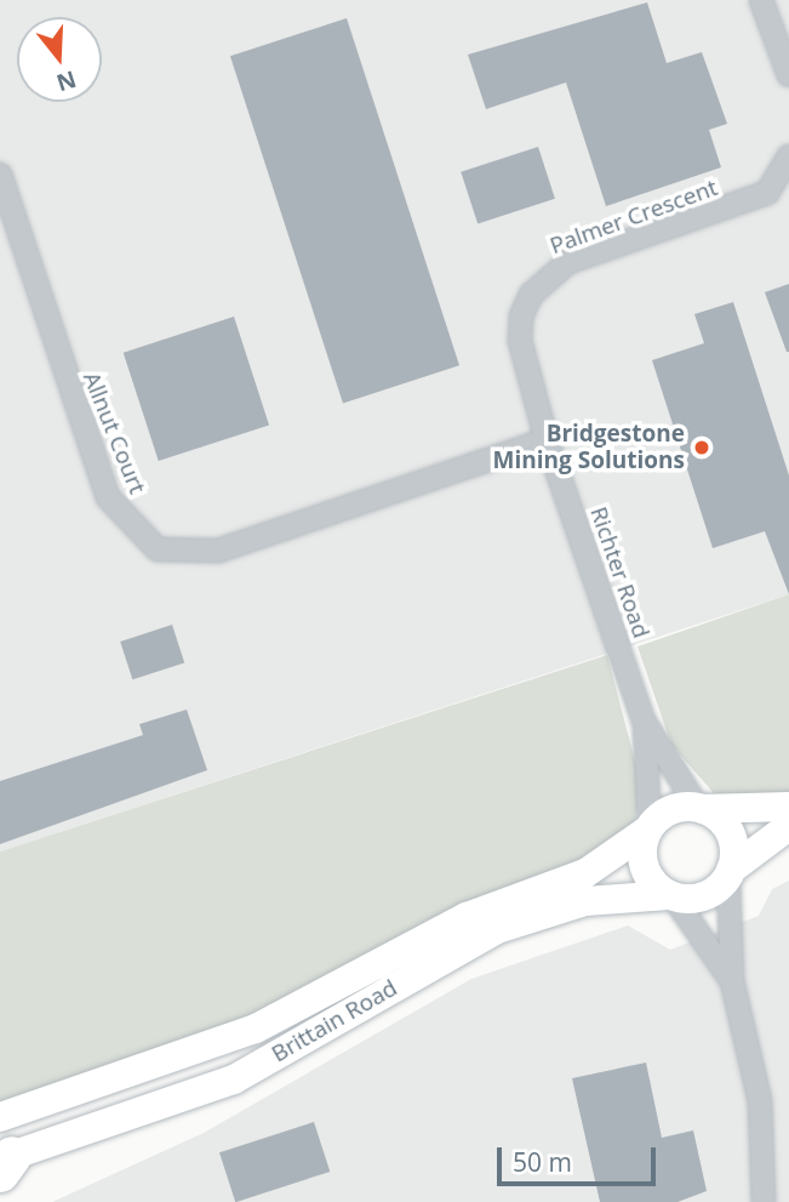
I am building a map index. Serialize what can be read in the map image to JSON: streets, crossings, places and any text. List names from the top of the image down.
{
  "streets": {
    "main road": ["Brittain Road"],
    "street": ["Palmer Crescent", "Allnut Court", "Richter Road"]
  },
  "crossings": [
    ["Palmer Crescent", "Allnut Court"],
    ["Palmer Crescent", "Richter Road"],
    ["Allnut Court", "Richter Road"],
    ["Richter Road", "Brittain Road"]
  ],
  "places": ["Bridgestone Mining Solutions"],
  "scale_bar": "50 m",
  "north": "bottom"
}
